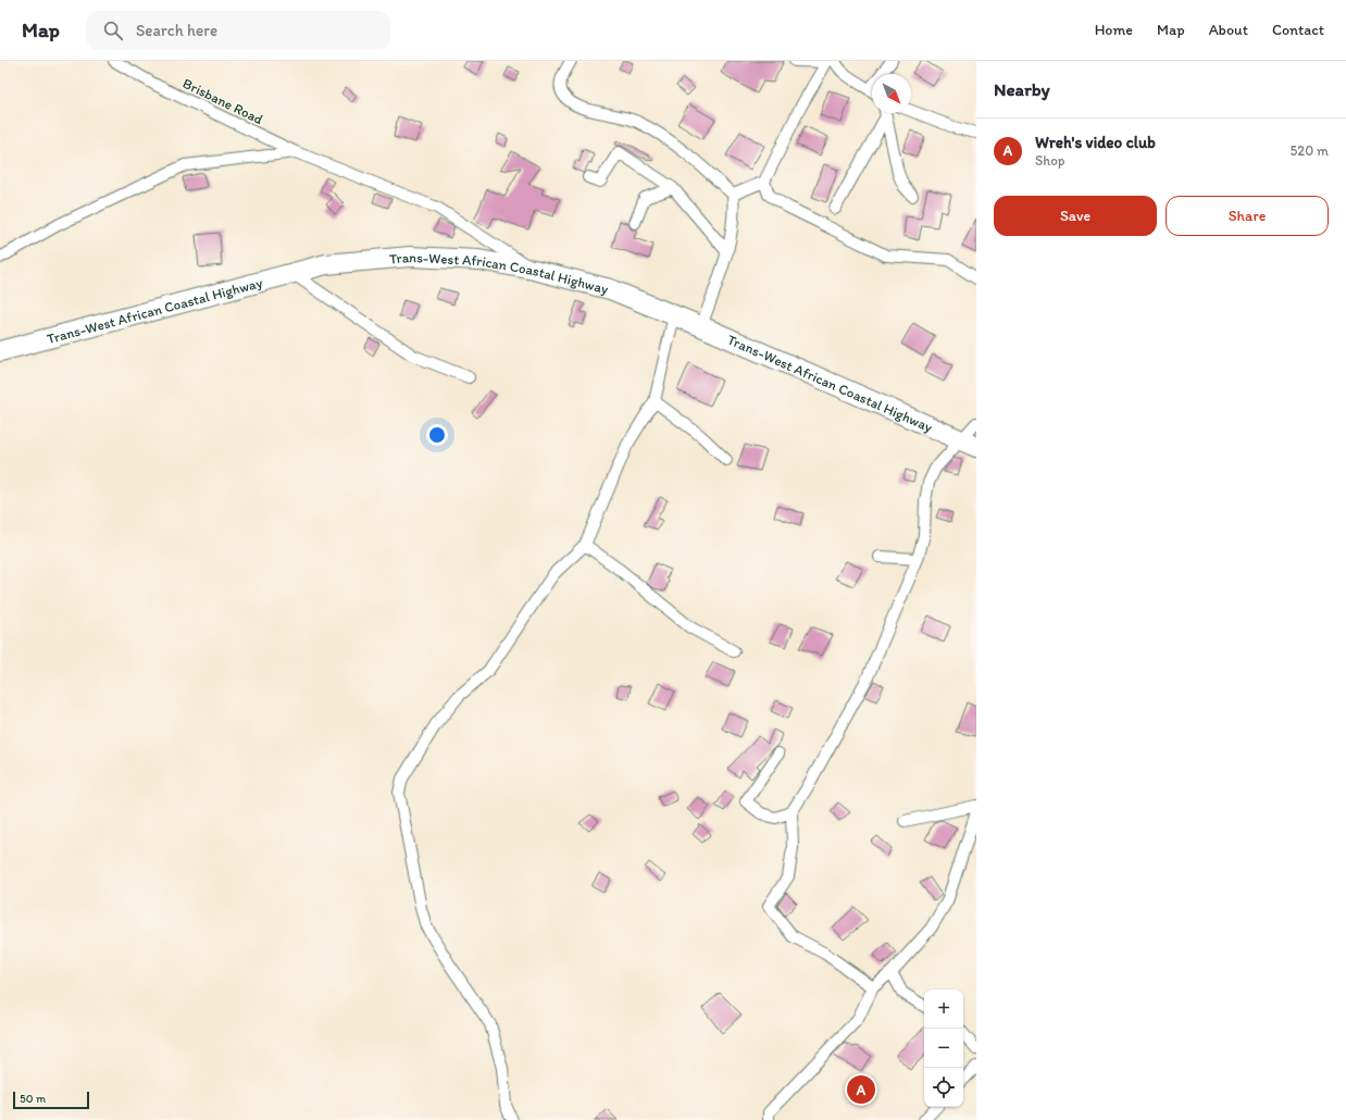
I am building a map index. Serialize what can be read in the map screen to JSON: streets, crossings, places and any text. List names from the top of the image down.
{
  "streets": {
    "highway": ["Trans-West African Coastal Highway"],
    "street": ["Brisbane Road"]
  },
  "crossings": [
    ["Brisbane Road", "Trans-West African Coastal Highway"]
  ],
  "scale_bar": "50 m",
  "north": "bottom right",
  "page": {
    "header": "Map",
    "search": "Search here",
    "nav": [
      "Home",
      "Map",
      "About",
      "Contact"
    ],
    "heading": "Nearby",
    "list": [
      {
        "mark": "A",
        "name": "Wreh's video club",
        "note": "Shop",
        "value": "520 m"
      }
    ],
    "buttons": ["Save", "Share"],
    "map_buttons": ["+", "−"],
    "pins": "A",
    "scale": "50 m"
  }
}
